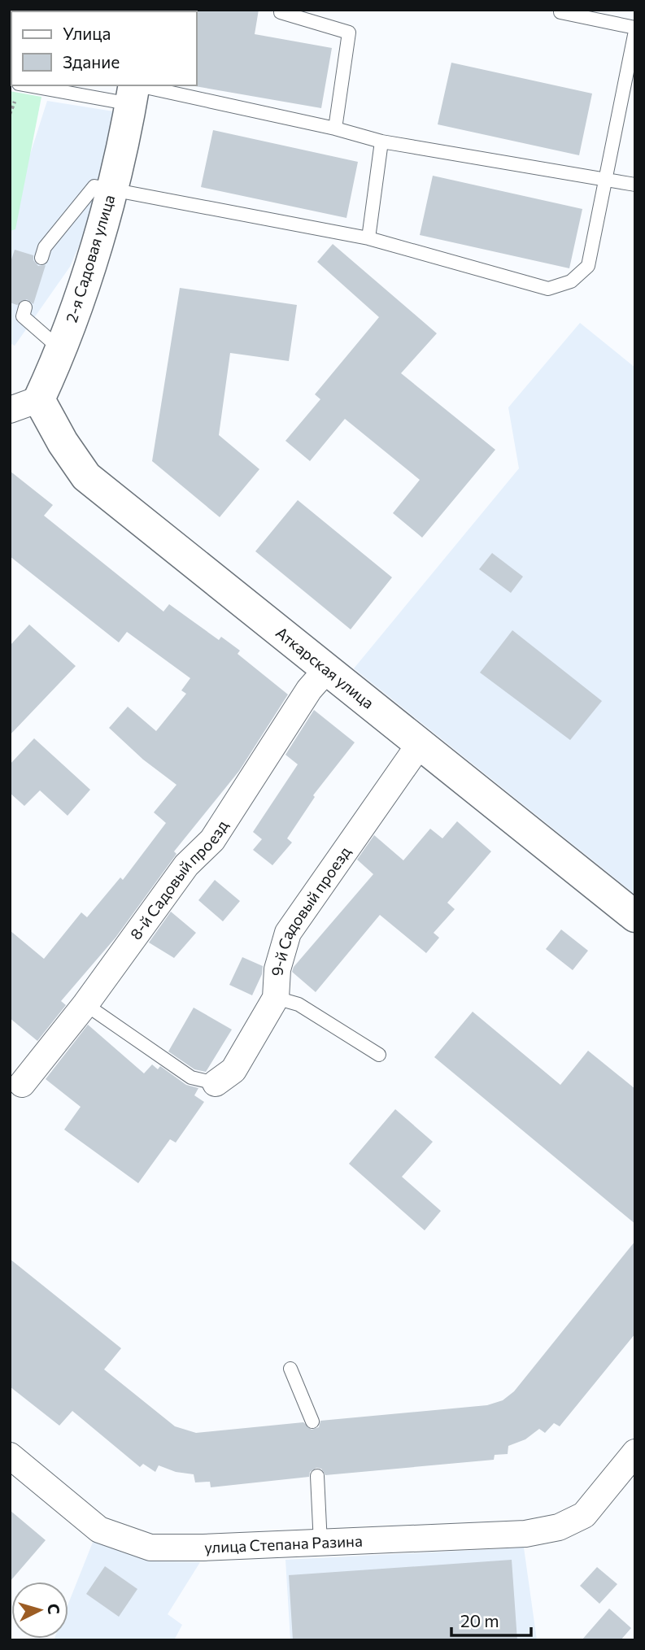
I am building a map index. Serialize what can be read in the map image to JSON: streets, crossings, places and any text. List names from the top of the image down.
{
  "streets": {
    "main road": ["2-я Садовая улица", "Аткарская улица"],
    "street": ["8-й Садовый проезд", "9-й Садовый проезд", "улица Степана Разина"]
  },
  "crossings": [
    ["2-я Садовая улица", "Аткарская улица"],
    ["Аткарская улица", "8-й Садовый проезд"],
    ["Аткарская улица", "9-й Садовый проезд"]
  ],
  "legend": ["Улица", "Здание"],
  "scale_bar": "20 m",
  "north": "right"
}
